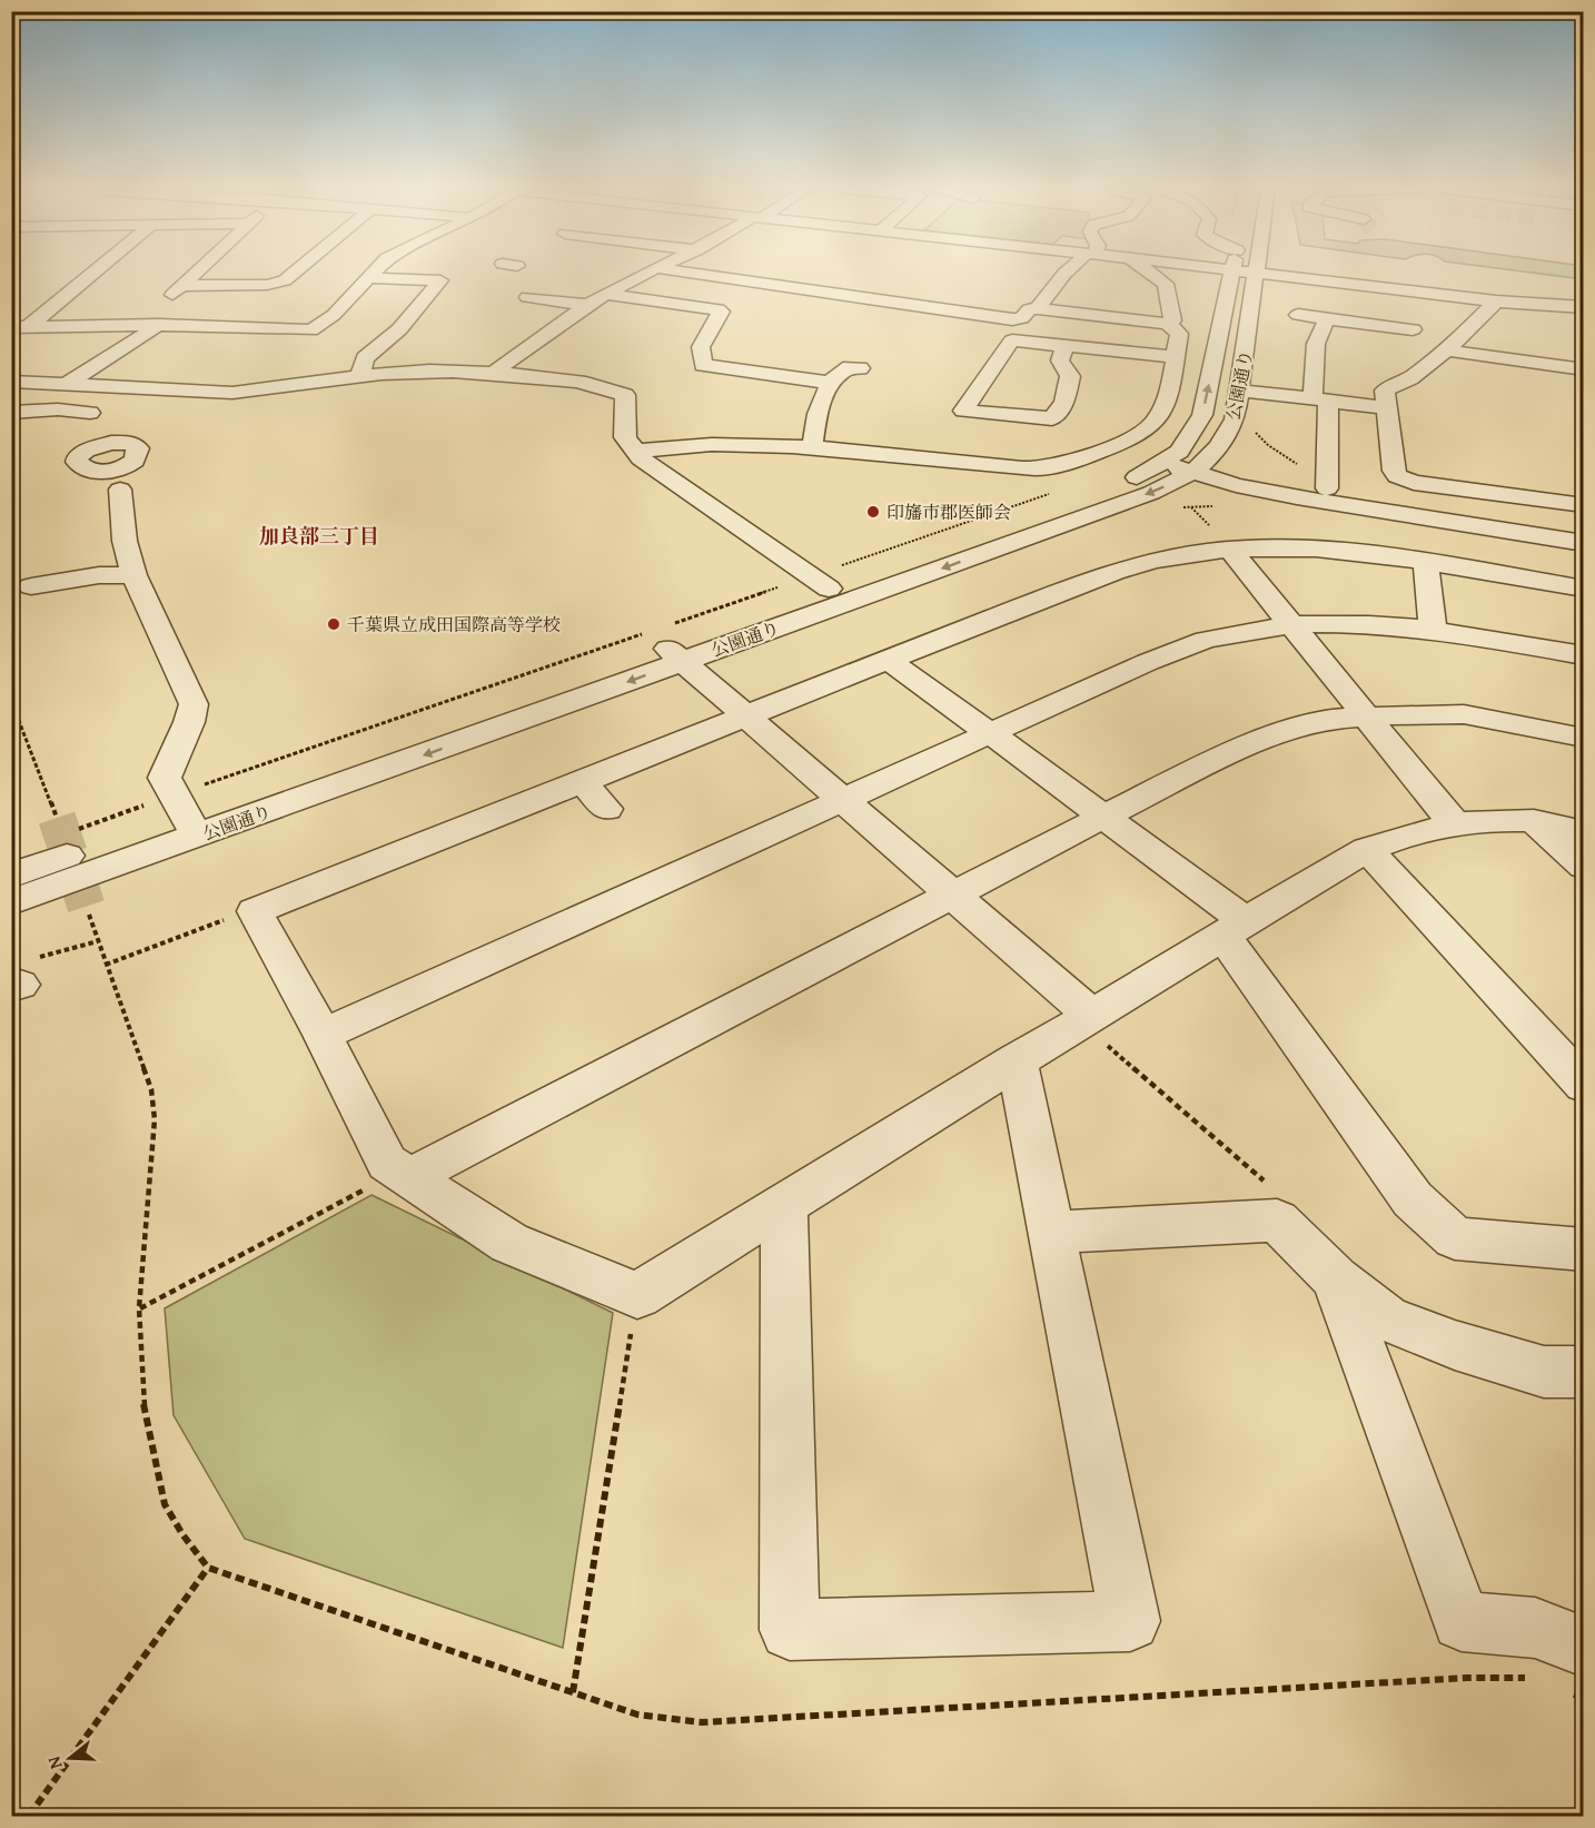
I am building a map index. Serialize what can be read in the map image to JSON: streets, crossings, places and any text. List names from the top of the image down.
{
  "streets": {
    "street": ["公園通り"]
  },
  "districts": ["加良部三丁目"],
  "places": ["印旛市郡医師会", "千葉県立成田国際高等学校"],
  "north": "left"
}
